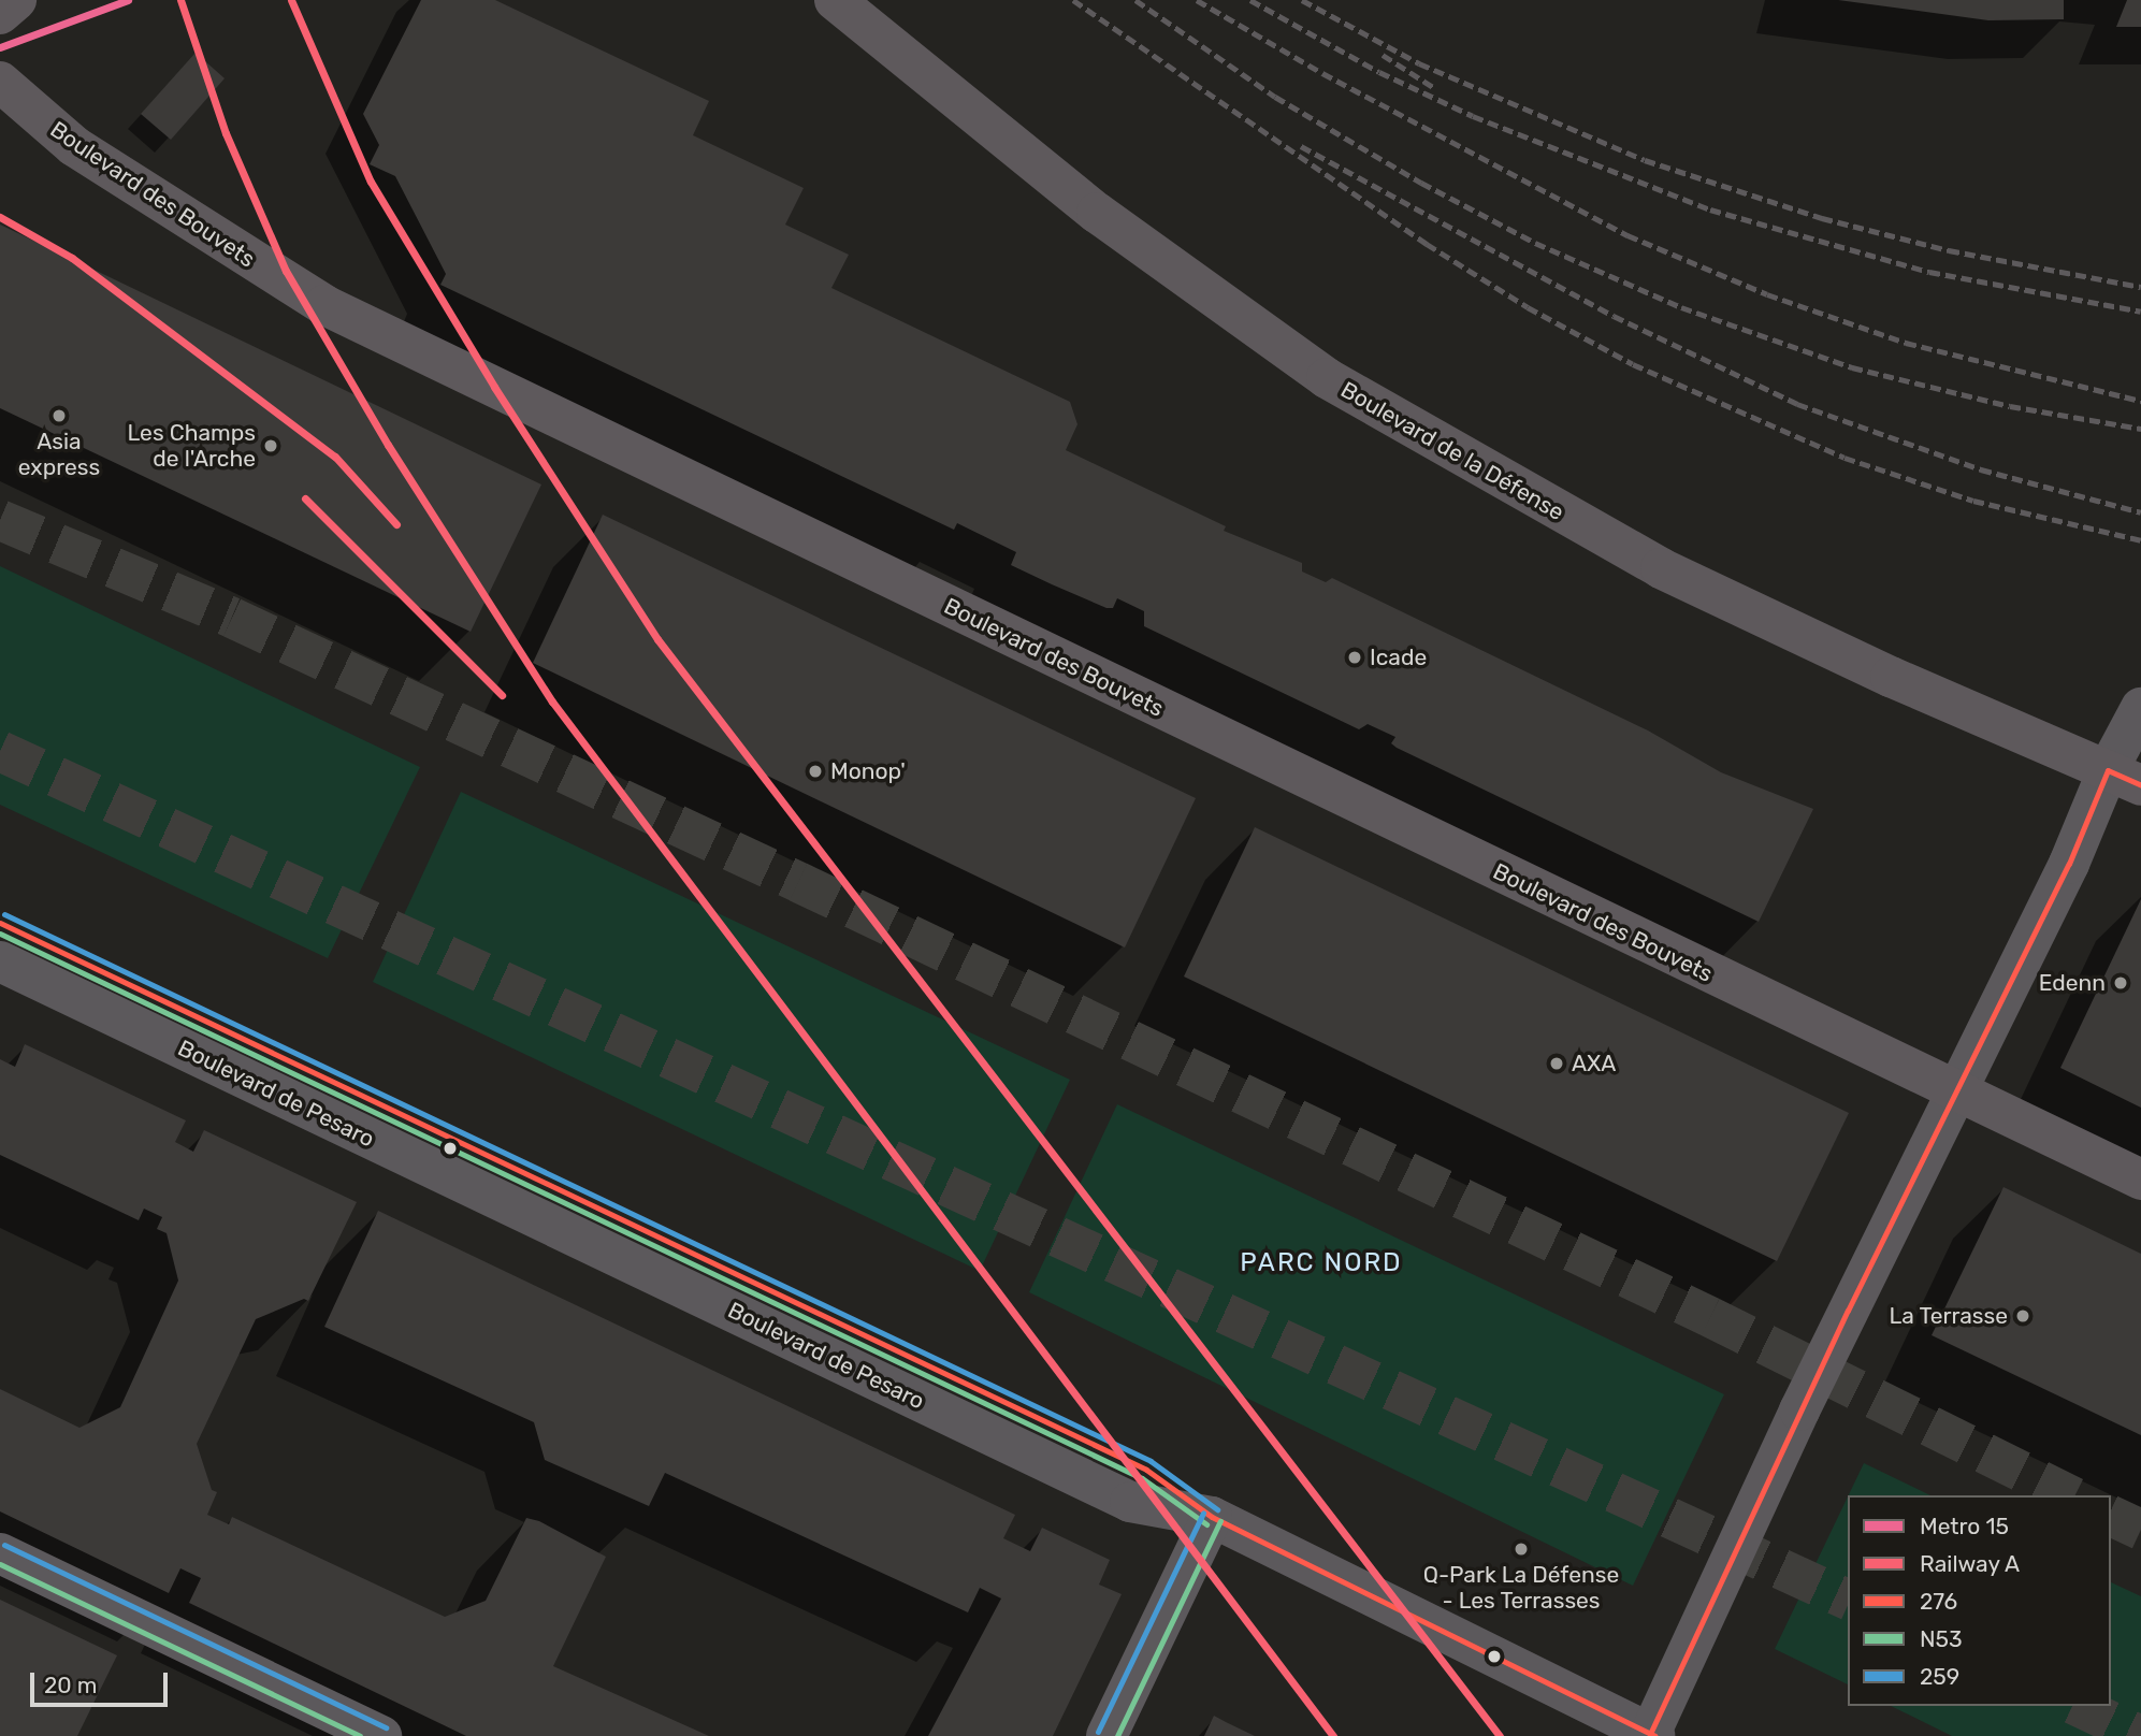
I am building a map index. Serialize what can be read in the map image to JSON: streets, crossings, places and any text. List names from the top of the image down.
{
  "streets": {
    "main road": ["Boulevard des Bouvets", "Boulevard de la Défense"],
    "street": ["Boulevard de Pesaro"]
  },
  "districts": ["PARC NORD"],
  "places": [
    "Asia express",
    "Les Champs de l'Arche",
    "Icade",
    "Monop'",
    "Edenn",
    "AXA",
    "La Terrasse",
    "Q-Park La Défense - Les Terrasses"
  ],
  "lines": [
    "metro line 15",
    "rail line A",
    "transit line 276",
    "transit line 259",
    "transit line N53"
  ],
  "legend": [
    "Metro 15",
    "Railway A",
    "276",
    "N53",
    "259"
  ],
  "scale_bar": "20 m"
}
